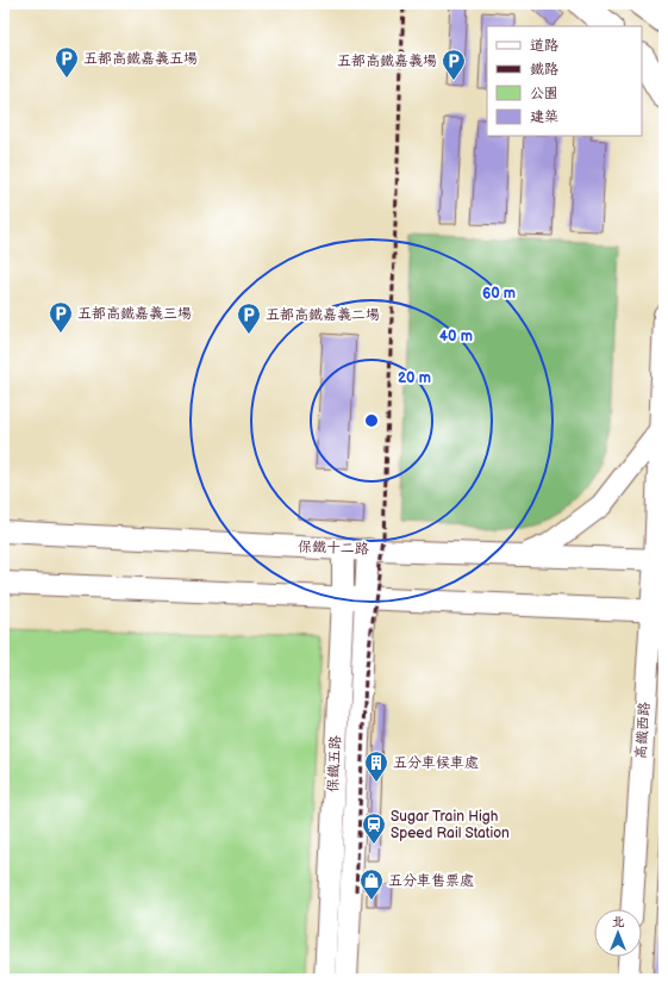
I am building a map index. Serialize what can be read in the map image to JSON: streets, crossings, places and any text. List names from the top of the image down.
{
  "streets": {
    "street": ["保鐵十二路", "高鐵西路", "保鐵五路"]
  },
  "crossings": [
    ["保鐵十二路", "高鐵西路"],
    ["保鐵十二路", "保鐵五路"]
  ],
  "places": {
    "parking": [
      "五都高鐵嘉義五場",
      "五都高鐵嘉義場",
      "五都高鐵嘉義三場",
      "五都高鐵嘉義二場"
    ],
    "building": ["五分車候車處"],
    "station": ["Sugar Train High Speed Rail Station"],
    "shop": ["五分車售票處"]
  },
  "legend": [
    "道路",
    "鐵路",
    "公園",
    "建築"
  ],
  "north": "top",
  "rings": ["60 m", "40 m", "20 m"]
}
